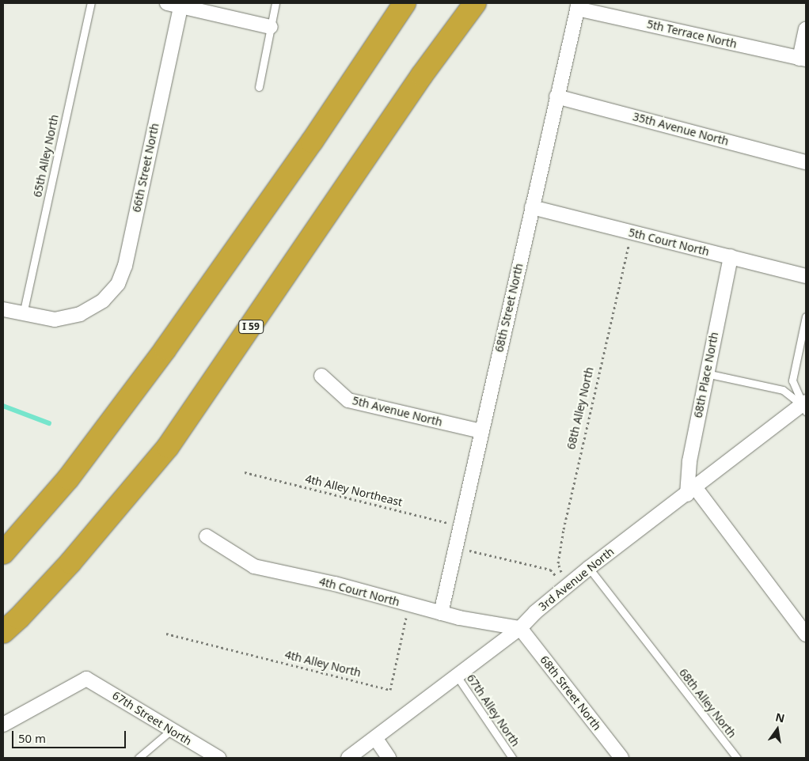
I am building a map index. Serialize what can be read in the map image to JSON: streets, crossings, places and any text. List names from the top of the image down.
{
  "streets": {
    "highway": ["I 59"],
    "street": [
      "5th Terrace North",
      "35th Avenue North",
      "66th Street North",
      "5th Court North",
      "68th Street North",
      "68th Place North",
      "5th Avenue North",
      "3rd Avenue North",
      "4th Court North",
      "67th Street North"
    ],
    "lane": ["65th Alley North", "68th Alley North", "67th Alley North"],
    "path": ["4th Alley Northeast", "4th Alley North"]
  },
  "crossings": [
    ["5th Terrace North", "68th Street North"],
    ["35th Avenue North", "68th Street North"],
    ["65th Alley North", "66th Street North"],
    ["5th Court North", "68th Street North"],
    ["5th Court North", "68th Place North"],
    ["5th Court North", "68th Alley North"],
    ["68th Street North", "5th Avenue North"],
    ["68th Street North", "4th Alley Northeast"],
    ["68th Street North", "3rd Avenue North"],
    ["68th Street North", "4th Court North"],
    ["68th Place North", "3rd Avenue North"],
    ["68th Alley North", "3rd Avenue North"],
    ["3rd Avenue North", "4th Court North"],
    ["3rd Avenue North", "67th Alley North"],
    ["4th Court North", "4th Alley North"]
  ],
  "scale_bar": "50 m",
  "north": "top"
}
